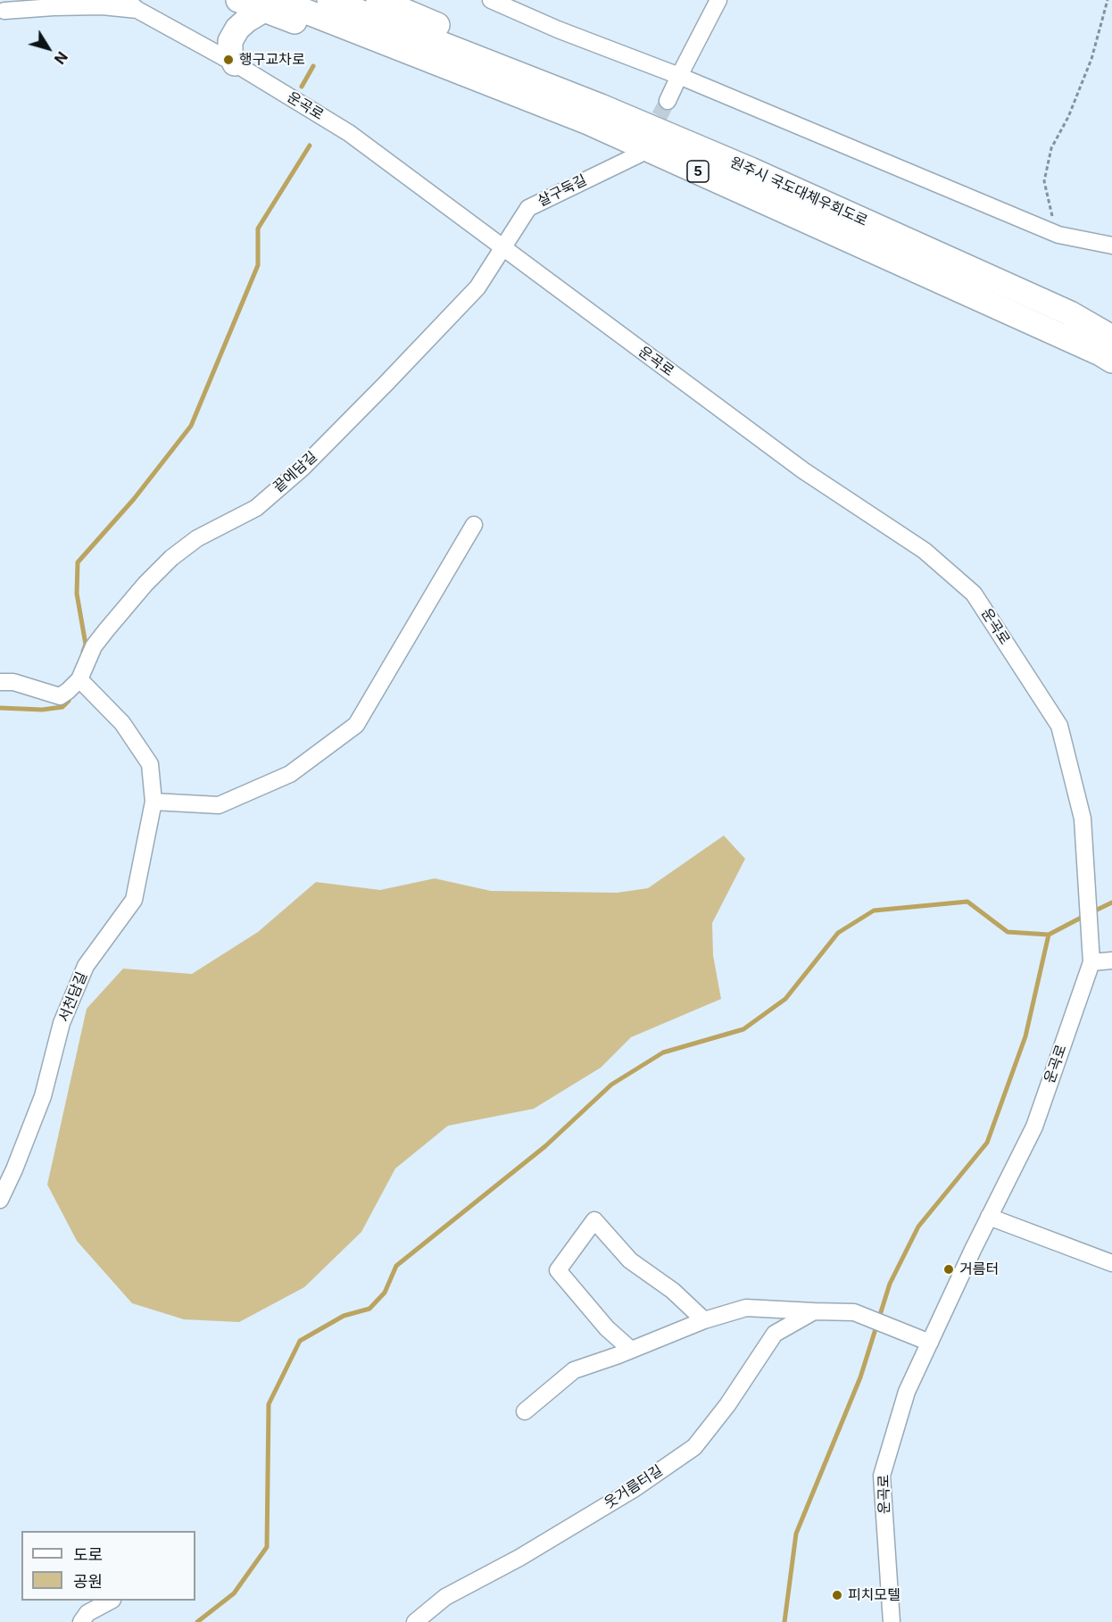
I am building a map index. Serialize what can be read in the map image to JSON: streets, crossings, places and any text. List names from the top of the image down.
{
  "streets": {
    "highway": ["5", "원주시 국도대체우회도로"],
    "street": [
      "운곡로",
      "살구둑길",
      "끝에담길",
      "서천담길",
      "웃거름터길"
    ]
  },
  "crossings": [
    ["운곡로", "살구둑길"],
    ["운곡로", "끝에담길"],
    ["5", "원주시 국도대체우회도로"],
    ["살구둑길", "끝에담길"]
  ],
  "places": ["행구교차로", "거름터", "피치모텔"],
  "legend": ["도로", "공원"],
  "north": "bottom right"
}
